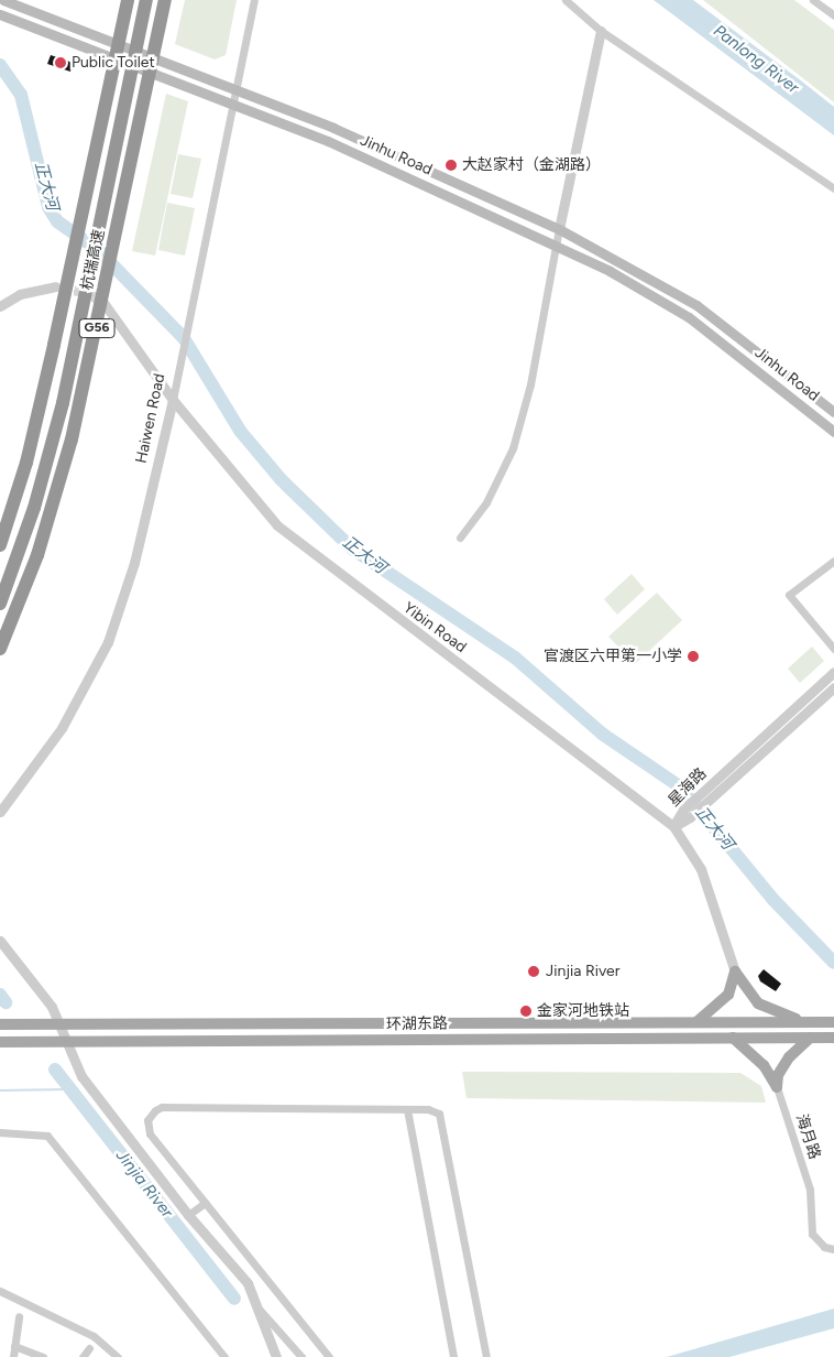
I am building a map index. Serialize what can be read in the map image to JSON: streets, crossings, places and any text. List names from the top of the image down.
{
  "streets": {
    "highway": ["杭瑞高速", "G56"],
    "main road": ["Jinhu Road", "环湖东路"],
    "street": [
      "Haiwen Road",
      "Yibin Road",
      "星海路",
      "海月路"
    ]
  },
  "crossings": [
    ["Jinhu Road", "Haiwen Road"],
    ["Haiwen Road", "Yibin Road"],
    ["Yibin Road", "星海路"]
  ],
  "water": ["Panlong River", "正大河", "Jinjia River"],
  "places": [
    "Public Toilet",
    "大赵家村（金湖路）",
    "官渡区六甲第一小学",
    "Jinjia River",
    "金家河地铁站"
  ]
}
